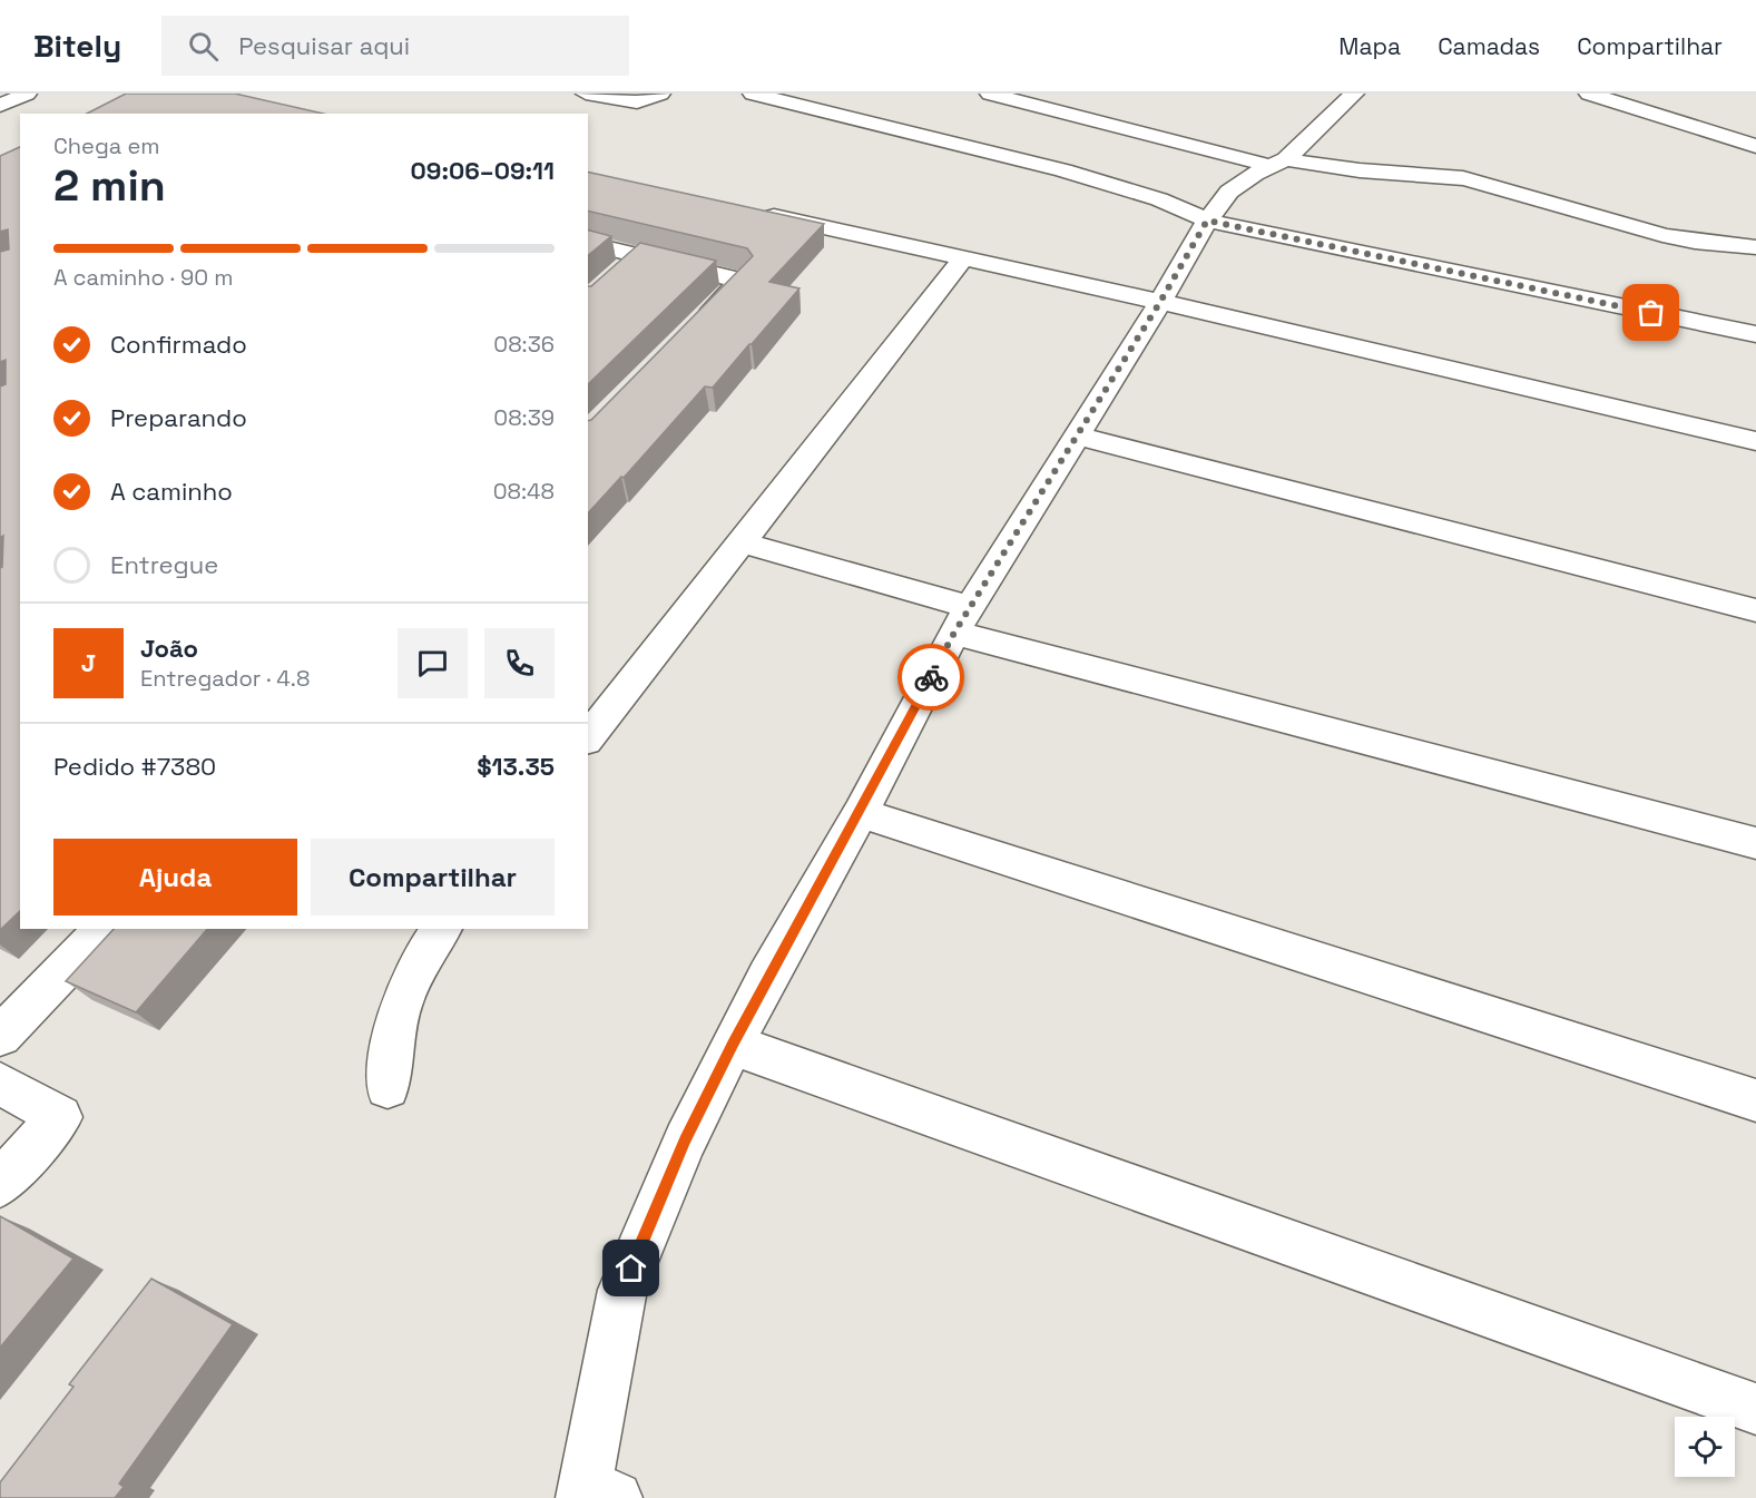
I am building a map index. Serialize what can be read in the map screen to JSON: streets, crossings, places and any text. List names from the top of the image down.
{
  "page": {
    "header": "Bitely",
    "search": "Pesquisar aqui",
    "nav": ["Mapa", "Camadas", "Compartilhar"],
    "heading": ["2 min", "Chega em", "09:06–09:11"],
    "panel": [
      "João",
      "Entregador · 4.8",
      "Pedido #7380",
      "$13.35"
    ],
    "bar": "A caminho · 90 m",
    "list": [
      ["Confirmado", "08:36"],
      ["Preparando", "08:39"],
      ["A caminho", "08:48"],
      "Entregue"
    ],
    "round": "J",
    "buttons": ["Ajuda", "Compartilhar"]
  }
}
